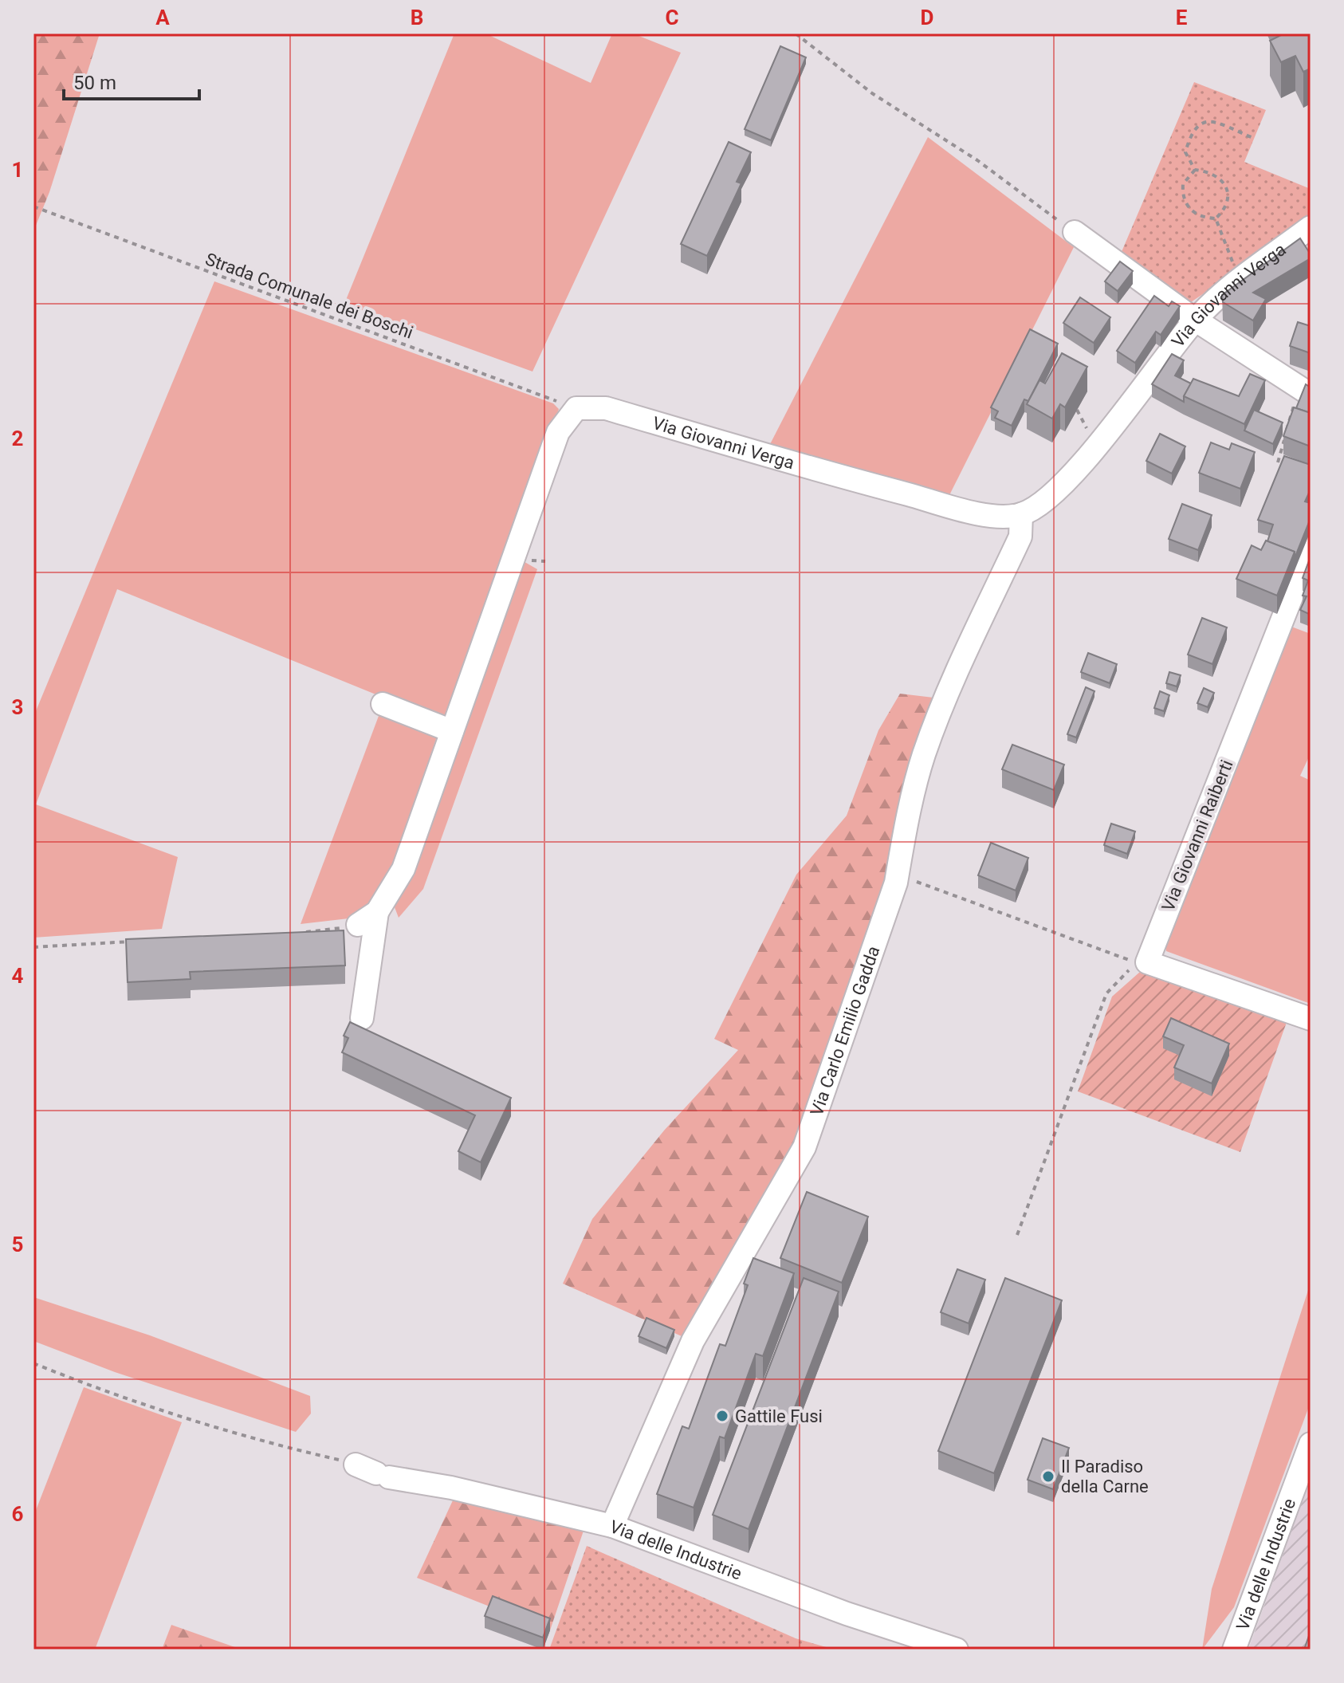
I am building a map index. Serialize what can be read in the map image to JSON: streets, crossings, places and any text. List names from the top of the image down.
{
  "streets": {
    "street": [
      "Via Giovanni Verga",
      "Via Giovanni Raiberti",
      "Via Carlo Emilio Gadda",
      "Via delle Industrie"
    ],
    "path": ["Strada Comunale dei Boschi"]
  },
  "crossings": [
    ["Strada Comunale dei Boschi", "Via Giovanni Verga"],
    ["Via Giovanni Verga", "Via Carlo Emilio Gadda"],
    ["Via Carlo Emilio Gadda", "Via delle Industrie"]
  ],
  "places": ["Gattile Fusi", "Il Paradiso della Carne"],
  "scale_bar": "50 m",
  "grid": {
    "columns": [
      "A",
      "B",
      "C",
      "D",
      "E"
    ],
    "rows": [
      "1",
      "2",
      "3",
      "4",
      "5",
      "6"
    ]
  }
}
